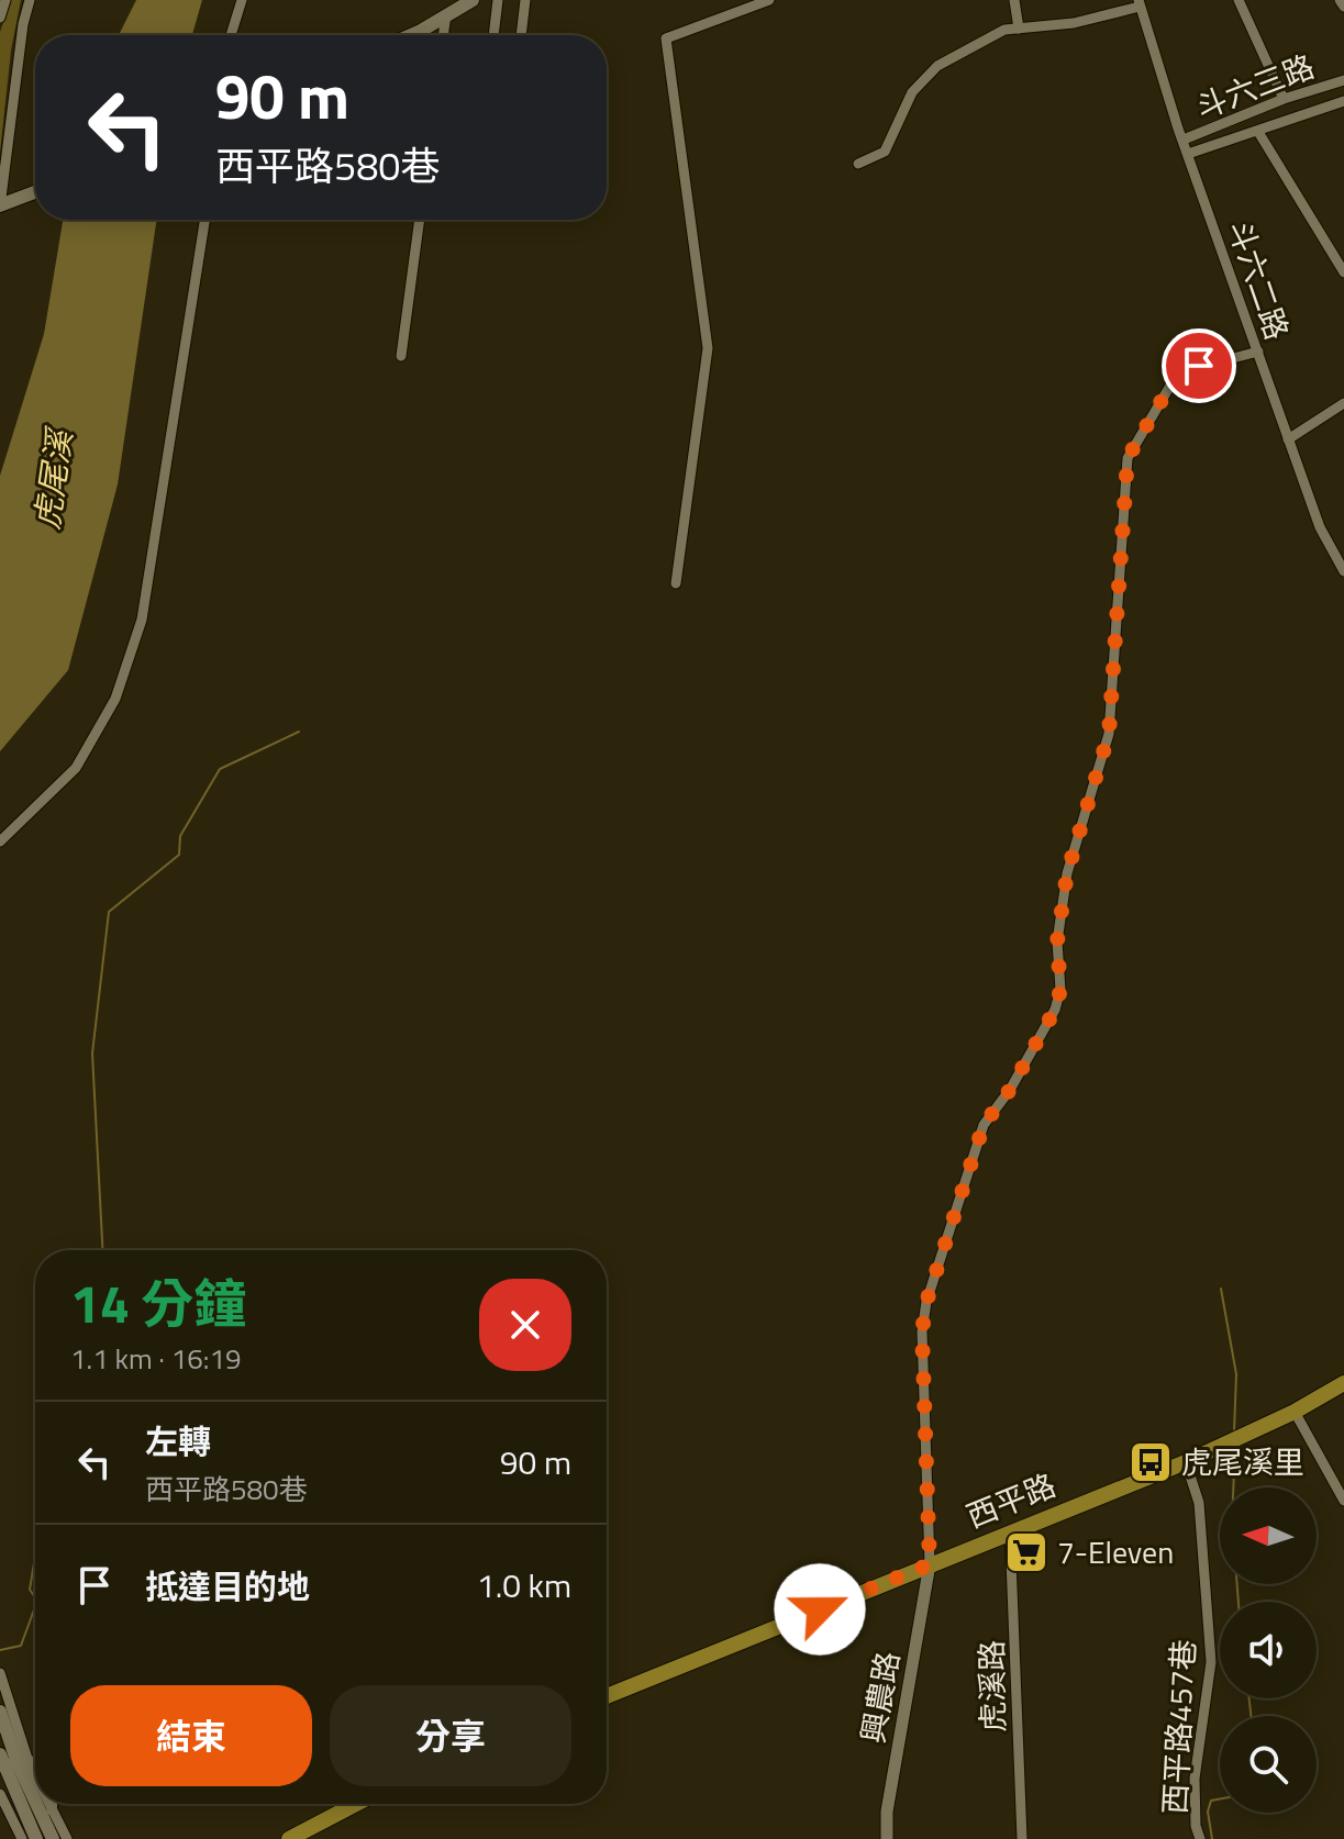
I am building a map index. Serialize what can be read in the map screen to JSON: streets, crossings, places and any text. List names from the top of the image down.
{
  "streets": {
    "main road": ["西平路"],
    "street": [
      "斗六三路",
      "斗六二路",
      "虎溪路",
      "興農路",
      "西平路457巷"
    ]
  },
  "crossings": [
    ["斗六三路", "斗六二路"],
    ["西平路", "虎溪路"],
    ["西平路", "興農路"],
    ["西平路", "西平路457巷"]
  ],
  "water": ["虎尾溪"],
  "places": {
    "bus stop": ["虎尾溪里"],
    "supermarket": ["7-Eleven"]
  },
  "north": "left",
  "page": {
    "turn": ["90 m", "西平路580巷"],
    "heading": ["14 分鐘", "1.1 km · 16:19"],
    "list": [
      {
        "name": "左轉",
        "note": "西平路580巷",
        "value": "90 m"
      },
      {
        "name": "抵達目的地",
        "value": "1.0 km"
      }
    ],
    "buttons": ["結束", "分享"]
  }
}
